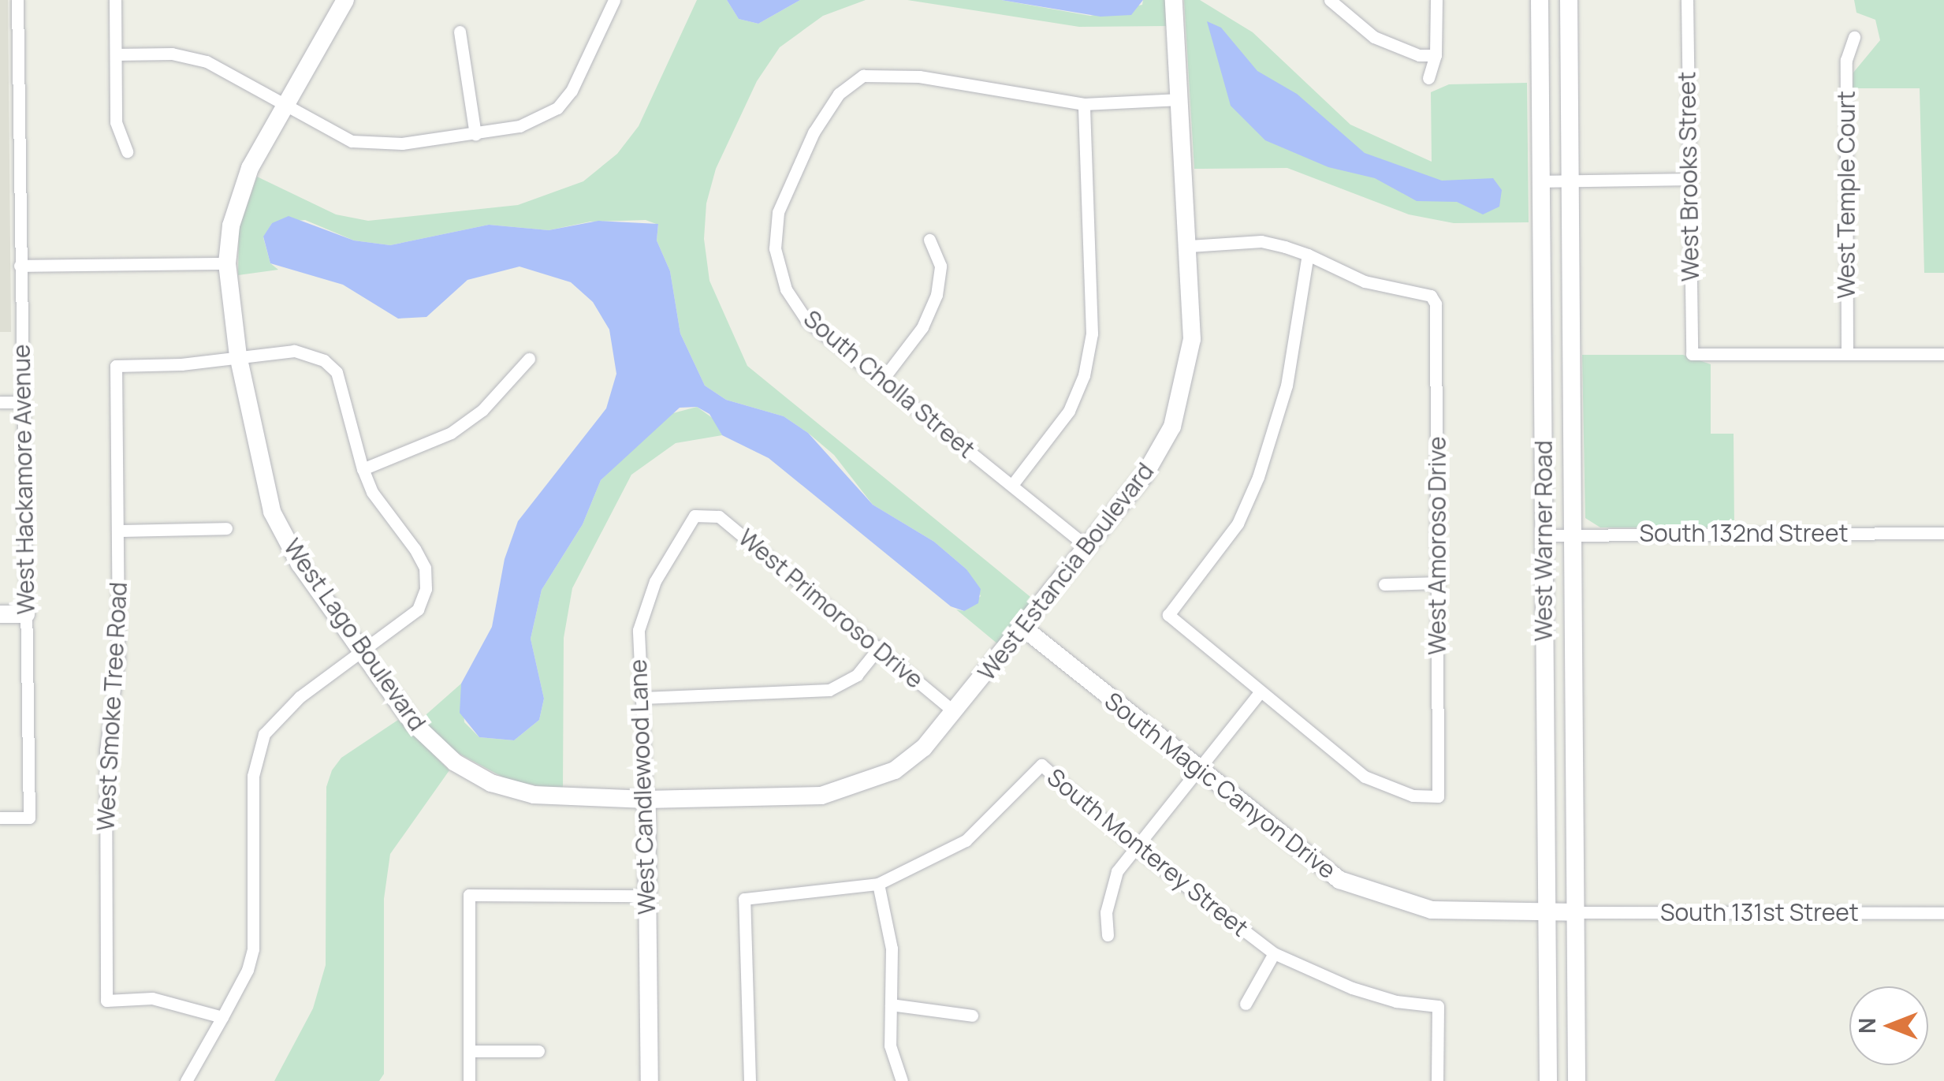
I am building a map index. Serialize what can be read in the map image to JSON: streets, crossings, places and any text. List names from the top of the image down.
{
  "streets": {
    "street": [
      "West Brooks Street",
      "West Temple Court",
      "South Cholla Street",
      "West Hackamore Avenue",
      "South 132nd Street",
      "West Warner Road",
      "West Amoroso Drive",
      "West Estancia Boulevard",
      "West Primoroso Drive",
      "West Lago Boulevard",
      "West Smoke Tree Road",
      "South Magic Canyon Drive",
      "West Candlewood Lane",
      "South Monterey Street",
      "South 131st Street"
    ]
  },
  "crossings": [
    ["West Brooks Street", "West Temple Court"],
    ["South Cholla Street", "West Estancia Boulevard"],
    ["South 132nd Street", "West Warner Road"],
    ["West Warner Road", "South Magic Canyon Drive"],
    ["West Warner Road", "South 131st Street"],
    ["West Estancia Boulevard", "West Primoroso Drive"],
    ["West Estancia Boulevard", "West Lago Boulevard"],
    ["West Estancia Boulevard", "South Magic Canyon Drive"],
    ["West Estancia Boulevard", "West Candlewood Lane"],
    ["West Primoroso Drive", "West Candlewood Lane"],
    ["West Lago Boulevard", "West Smoke Tree Road"],
    ["West Lago Boulevard", "West Candlewood Lane"],
    ["South Magic Canyon Drive", "South 131st Street"]
  ],
  "north": "left"
}
